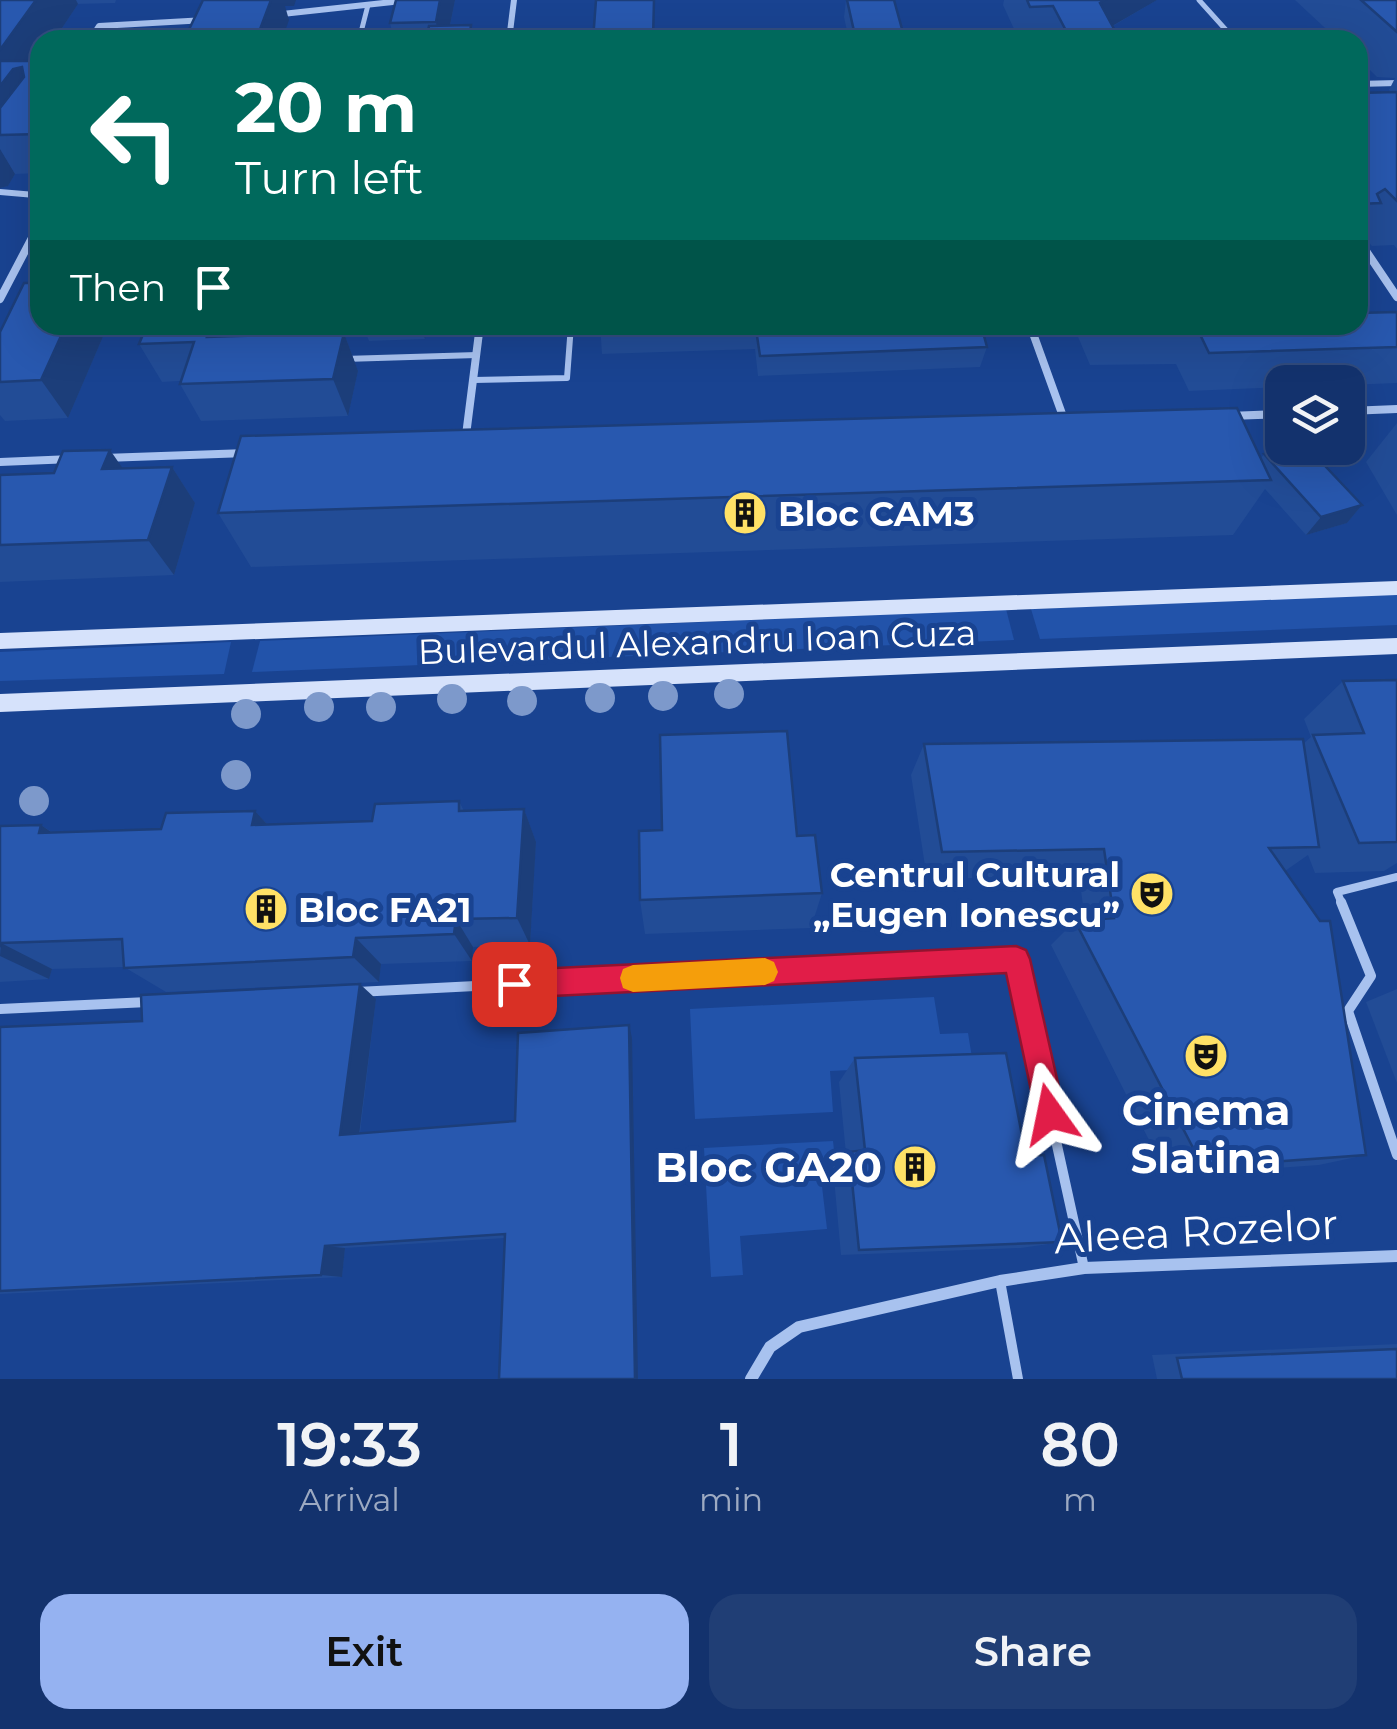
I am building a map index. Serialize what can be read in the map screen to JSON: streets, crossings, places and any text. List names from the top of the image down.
{
  "streets": {
    "main road": ["Bulevardul Alexandru Ioan Cuza"],
    "street": ["Aleea Rozelor"]
  },
  "places": {
    "building": ["Bloc CAM3", "Bloc FA21", "Bloc GA20"],
    "theatre": ["Centrul Cultural „Eugen Ionescu”", "Cinema Slatina"]
  },
  "page": {
    "turn": ["20 m", "Turn left"],
    "then": "Then",
    "eta": [
      "19:33",
      "Arrival",
      "1",
      "min",
      "80",
      "m"
    ],
    "buttons": ["Exit", "Share"]
  }
}
